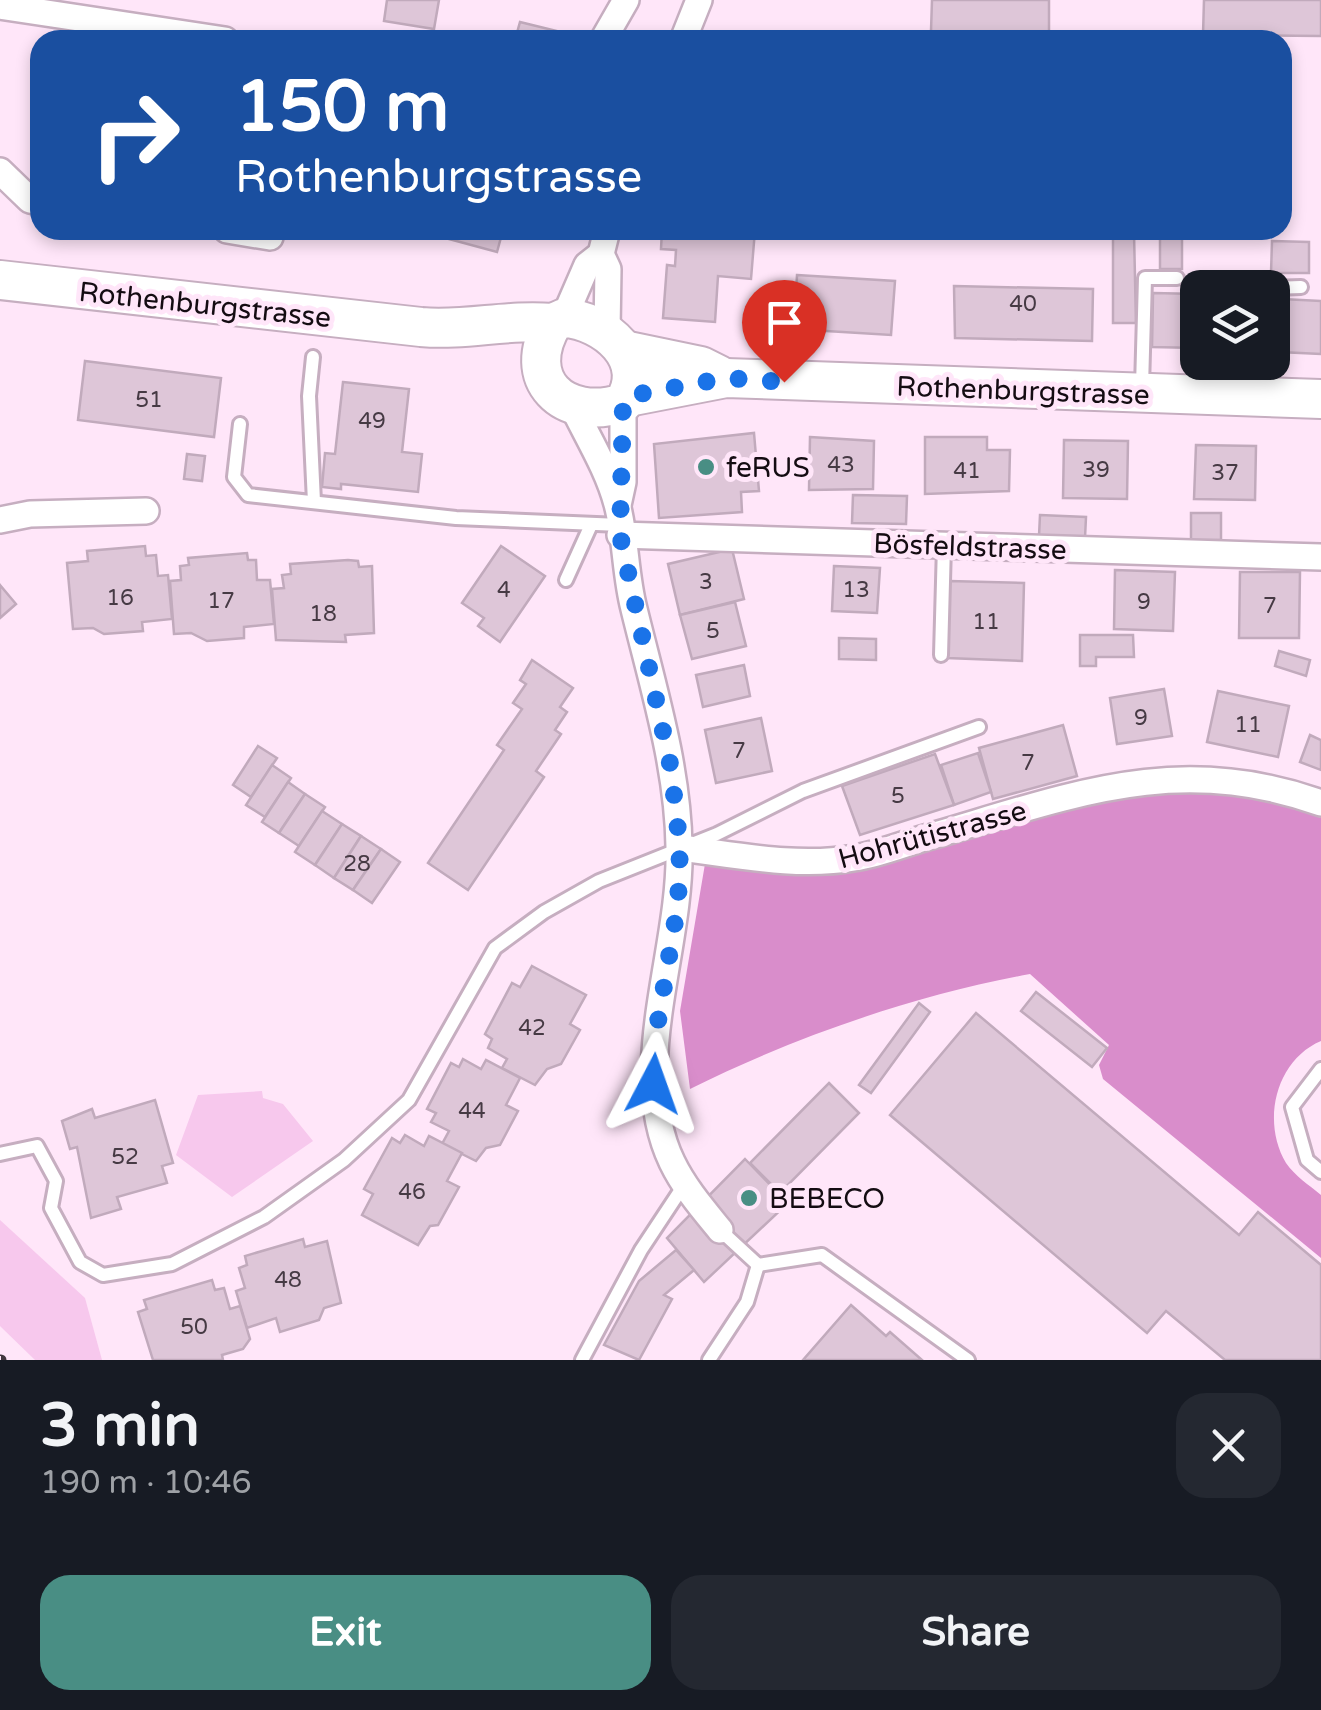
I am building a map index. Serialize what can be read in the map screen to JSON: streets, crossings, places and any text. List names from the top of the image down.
{
  "streets": {
    "main road": ["Rothenburgstrasse"],
    "street": ["Bösfeldstrasse", "Hohrütistrasse"]
  },
  "places": ["feRUS", "BEBECO"],
  "house_numbers": [
    "40",
    "51",
    "49",
    "43",
    "39",
    "41",
    "37",
    "3",
    "4",
    "13",
    "16",
    "17",
    "9",
    "7",
    "18",
    "11",
    "5",
    "9",
    "11",
    "7",
    "7",
    "5",
    "28",
    "42",
    "44",
    "52",
    "46",
    "48",
    "50"
  ],
  "page": {
    "turn": ["150 m", "Rothenburgstrasse"],
    "heading": ["3 min", "190 m · 10:46"],
    "buttons": ["Exit", "Share"]
  }
}
